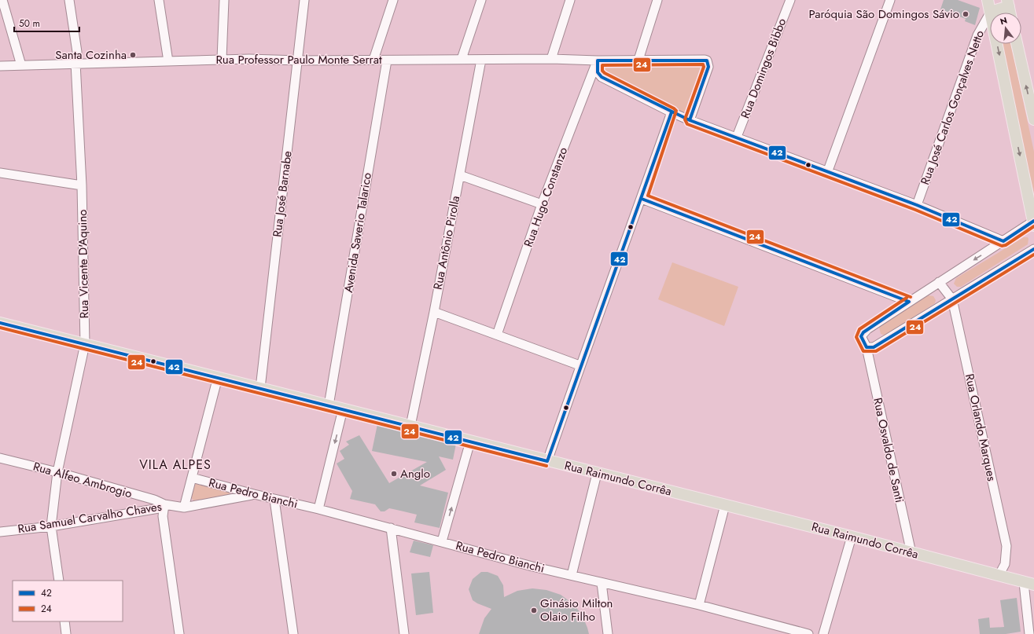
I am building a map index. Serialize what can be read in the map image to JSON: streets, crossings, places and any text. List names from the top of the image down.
{
  "streets": {
    "main road": ["Rua Raimundo Corrêa"],
    "street": [
      "Rua Professor Paulo Monte Serrat",
      "Rua Domingos Bibbo",
      "Rua José Carlos Gonçalves Netto",
      "Rua José Barnabe",
      "Rua Hugo Constanzo",
      "Avenida Saverio Talarico",
      "Rua Antônio Pirolla",
      "Rua Vicente D'Aquino",
      "Rua Orlando Marques",
      "Rua Osvaldo de Santi",
      "Rua Alfeo Ambrogio",
      "Rua Pedro Bianchi",
      "Rua Samuel Carvalho Chaves"
    ]
  },
  "crossings": [
    ["Rua Professor Paulo Monte Serrat", "Rua José Barnabe"],
    ["Rua Professor Paulo Monte Serrat", "Rua Hugo Constanzo"],
    ["Rua Professor Paulo Monte Serrat", "Avenida Saverio Talarico"],
    ["Rua Professor Paulo Monte Serrat", "Rua Antônio Pirolla"],
    ["Rua Professor Paulo Monte Serrat", "Rua Vicente D'Aquino"],
    ["Rua José Barnabe", "Rua Raimundo Corrêa"],
    ["Avenida Saverio Talarico", "Rua Raimundo Corrêa"],
    ["Rua Antônio Pirolla", "Rua Raimundo Corrêa"],
    ["Rua Vicente D'Aquino", "Rua Raimundo Corrêa"],
    ["Rua Vicente D'Aquino", "Rua Alfeo Ambrogio"],
    ["Rua Vicente D'Aquino", "Rua Samuel Carvalho Chaves"],
    ["Rua Orlando Marques", "Rua Raimundo Corrêa"],
    ["Rua Osvaldo de Santi", "Rua Raimundo Corrêa"],
    ["Rua Alfeo Ambrogio", "Rua Samuel Carvalho Chaves"],
    ["Rua Pedro Bianchi", "Rua Samuel Carvalho Chaves"]
  ],
  "districts": ["VILA ALPES"],
  "places": [
    "Paróquia São Domingos Sávio",
    "Santa Cozinha",
    "Anglo",
    "Ginásio Milton Olaio Filho"
  ],
  "lines": ["transit line 42", "transit line 24"],
  "legend": ["42", "24"],
  "scale_bar": "50 m",
  "north": "top"
}
